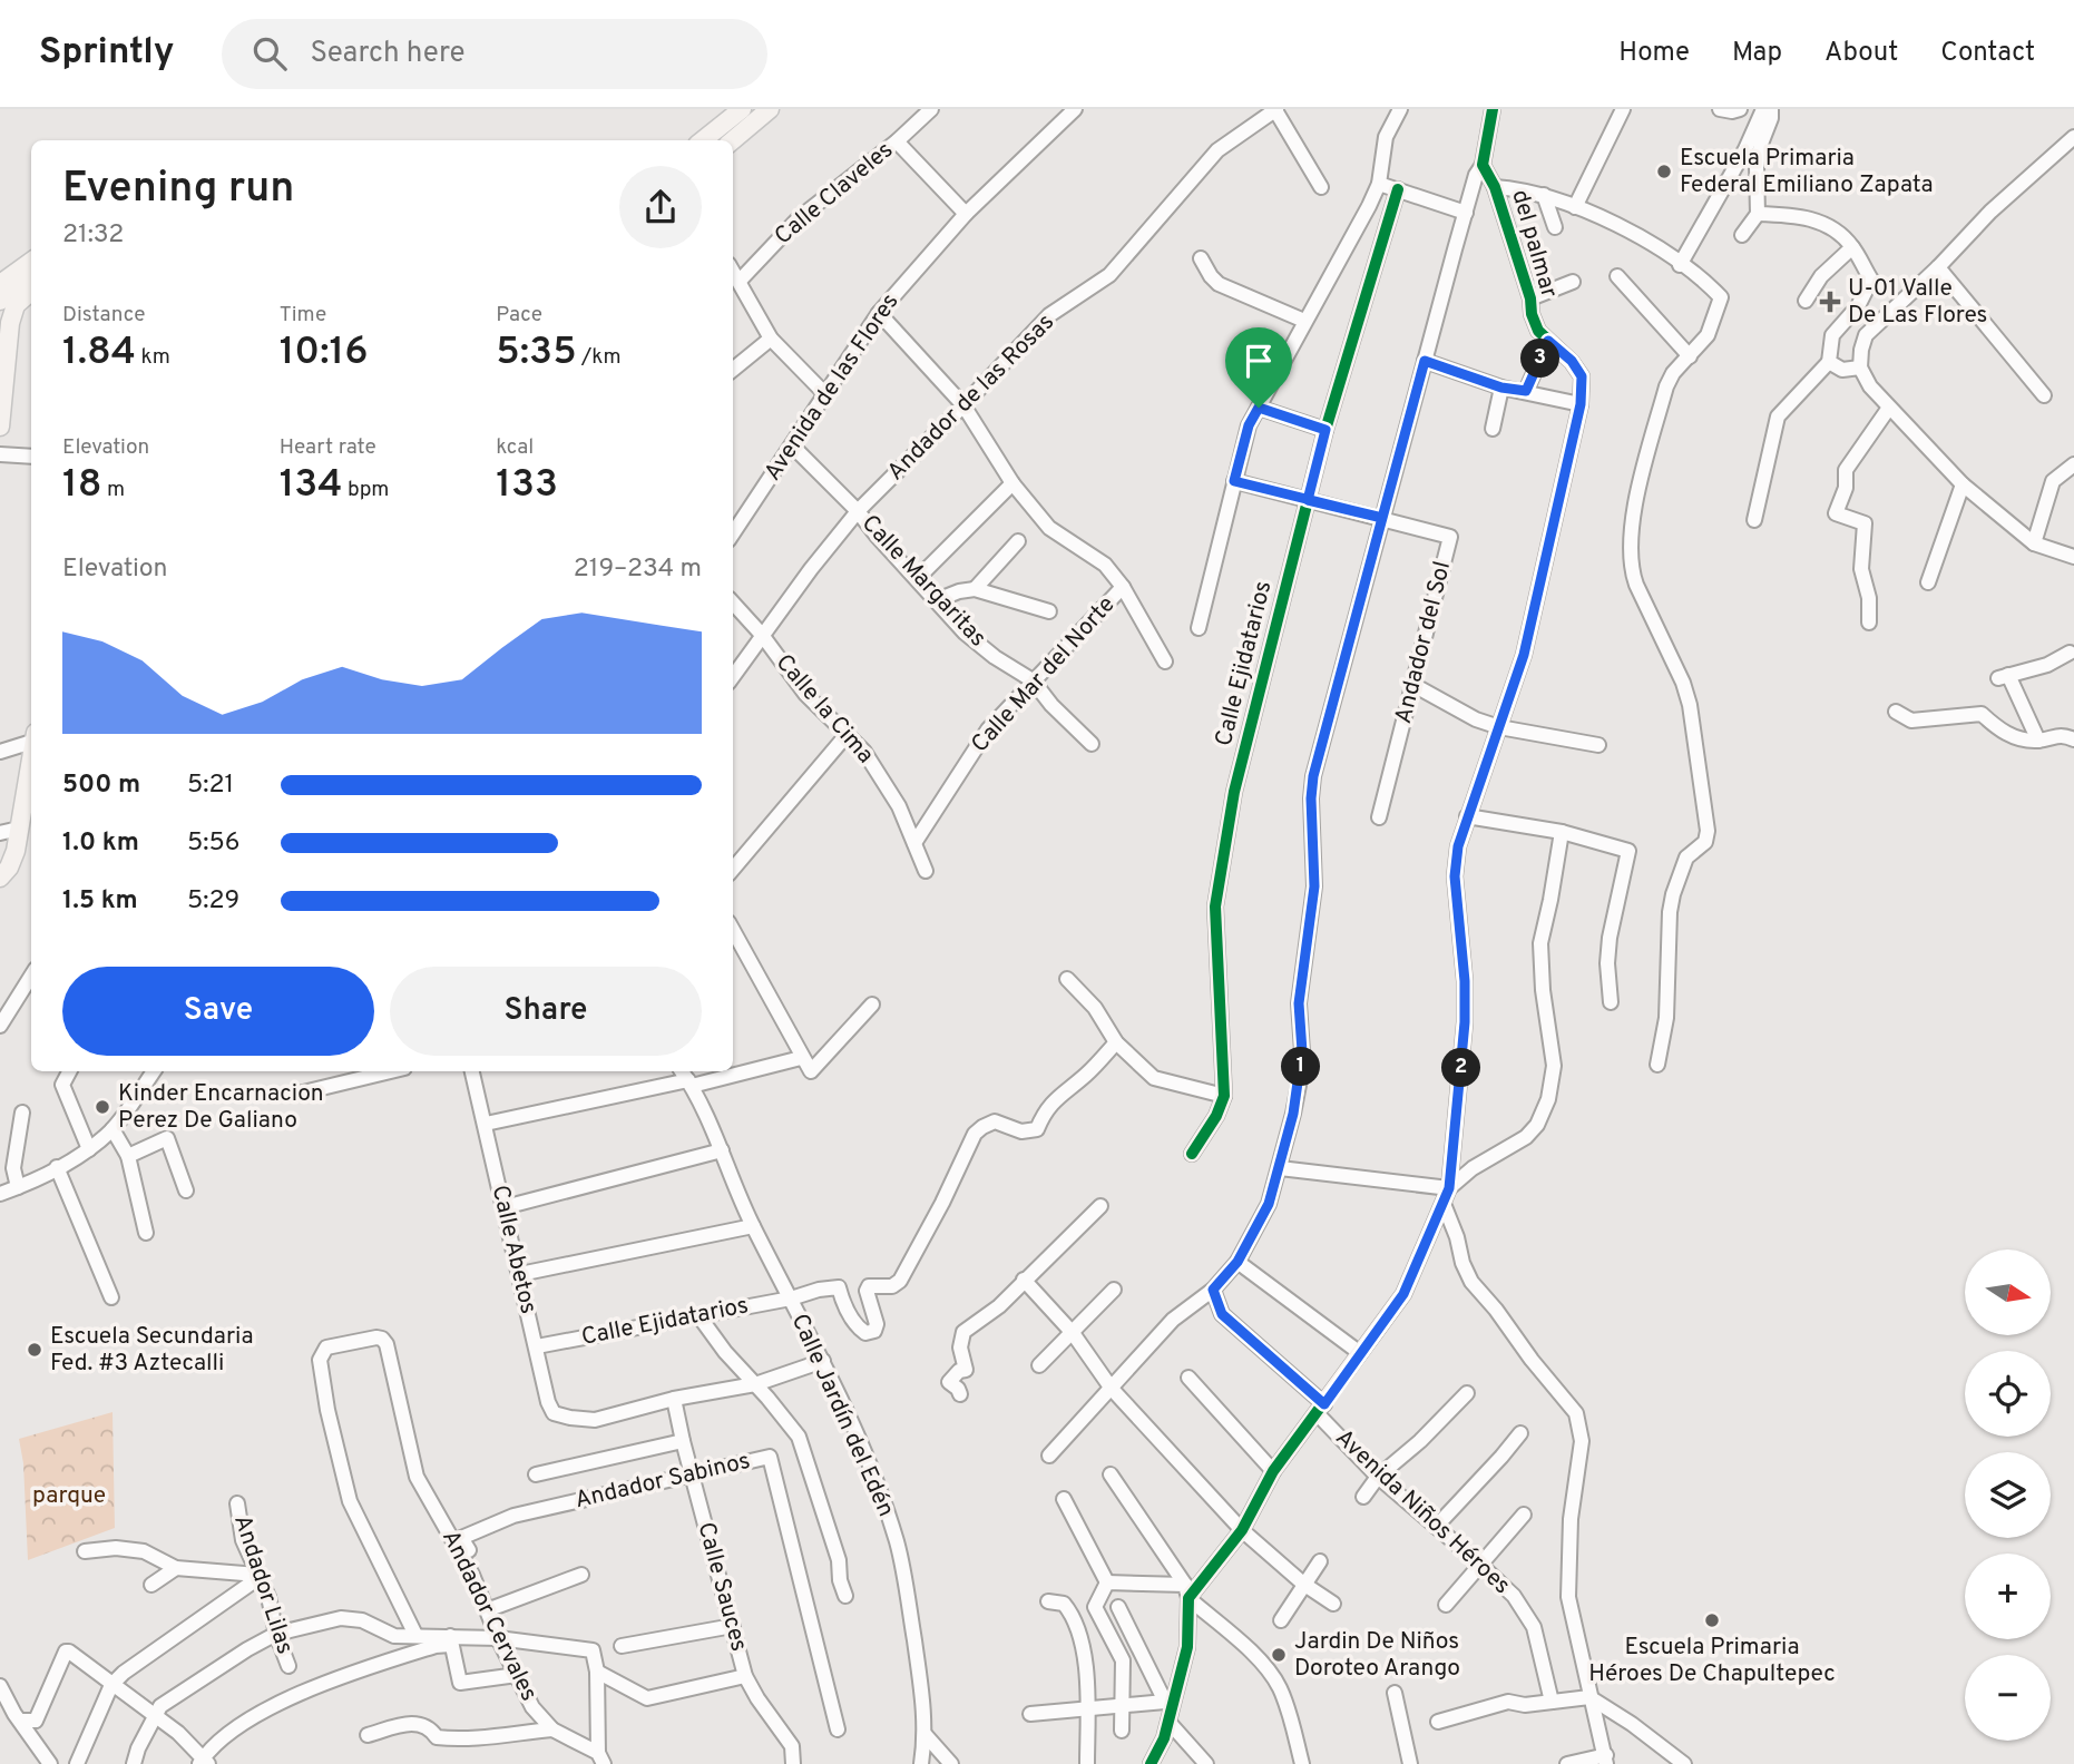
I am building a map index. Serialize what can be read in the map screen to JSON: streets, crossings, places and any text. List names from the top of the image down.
{
  "streets": {
    "street": [
      "Calle Claveles",
      "del palmar",
      "Avenida de las Flores",
      "Andador de las Rosas",
      "Calle Margaritas",
      "Andador del Sol",
      "Calle Ejidatarios",
      "Calle Mar del Norte",
      "Calle la Cima",
      "Calle Abetos",
      "Calle Jardín del Edén",
      "Andador Sabinos",
      "Avenida Niños Héroes",
      "Andador Lilas",
      "Calle Sauces",
      "Andador Cervales"
    ]
  },
  "crossings": [
    ["Avenida de las Flores", "Calle Margaritas"],
    ["Andador de las Rosas", "Calle Margaritas"],
    ["Andador de las Rosas", "Calle la Cima"],
    ["Calle Margaritas", "Calle Mar del Norte"],
    ["Calle Ejidatarios", "Calle Abetos"],
    ["Calle Ejidatarios", "Calle Jardín del Edén"],
    ["Calle Mar del Norte", "Calle la Cima"],
    ["Calle Abetos", "Calle Sauces"],
    ["Andador Sabinos", "Calle Sauces"],
    ["Andador Sabinos", "Andador Cervales"]
  ],
  "parks": ["parque"],
  "places": {
    "other": [
      "Escuela Primaria Federal Emiliano Zapata",
      "Kinder Encarnacion Perez De Galiano",
      "Escuela Secundaria Fed. #3 Aztecalli",
      "Escuela Primaria Héroes De Chapultepec",
      "Jardin De Niños Doroteo Arango"
    ],
    "health": ["U-01 Valle De Las Flores"]
  },
  "north": "right",
  "page": {
    "header": "Sprintly",
    "search": "Search here",
    "nav": [
      "Home",
      "Map",
      "About",
      "Contact"
    ],
    "heading": ["Evening run", "21:32"],
    "stats": [
      ["Distance", "1.84 km"],
      ["Time", "10:16"],
      ["Pace", "5:35 /km"],
      ["Elevation", "18 m"],
      ["Heart rate", "134 bpm"],
      ["kcal", "133"]
    ],
    "pins": ["3", "1", "2"],
    "chart": ["Elevation", "219–234 m"],
    "list": [
      {
        "name": "500 m",
        "note": "5:21"
      },
      {
        "name": "1.0 km",
        "note": "5:56"
      },
      {
        "name": "1.5 km",
        "note": "5:29"
      }
    ],
    "buttons": ["Save", "Share"],
    "map_buttons": ["+", "−"]
  }
}
